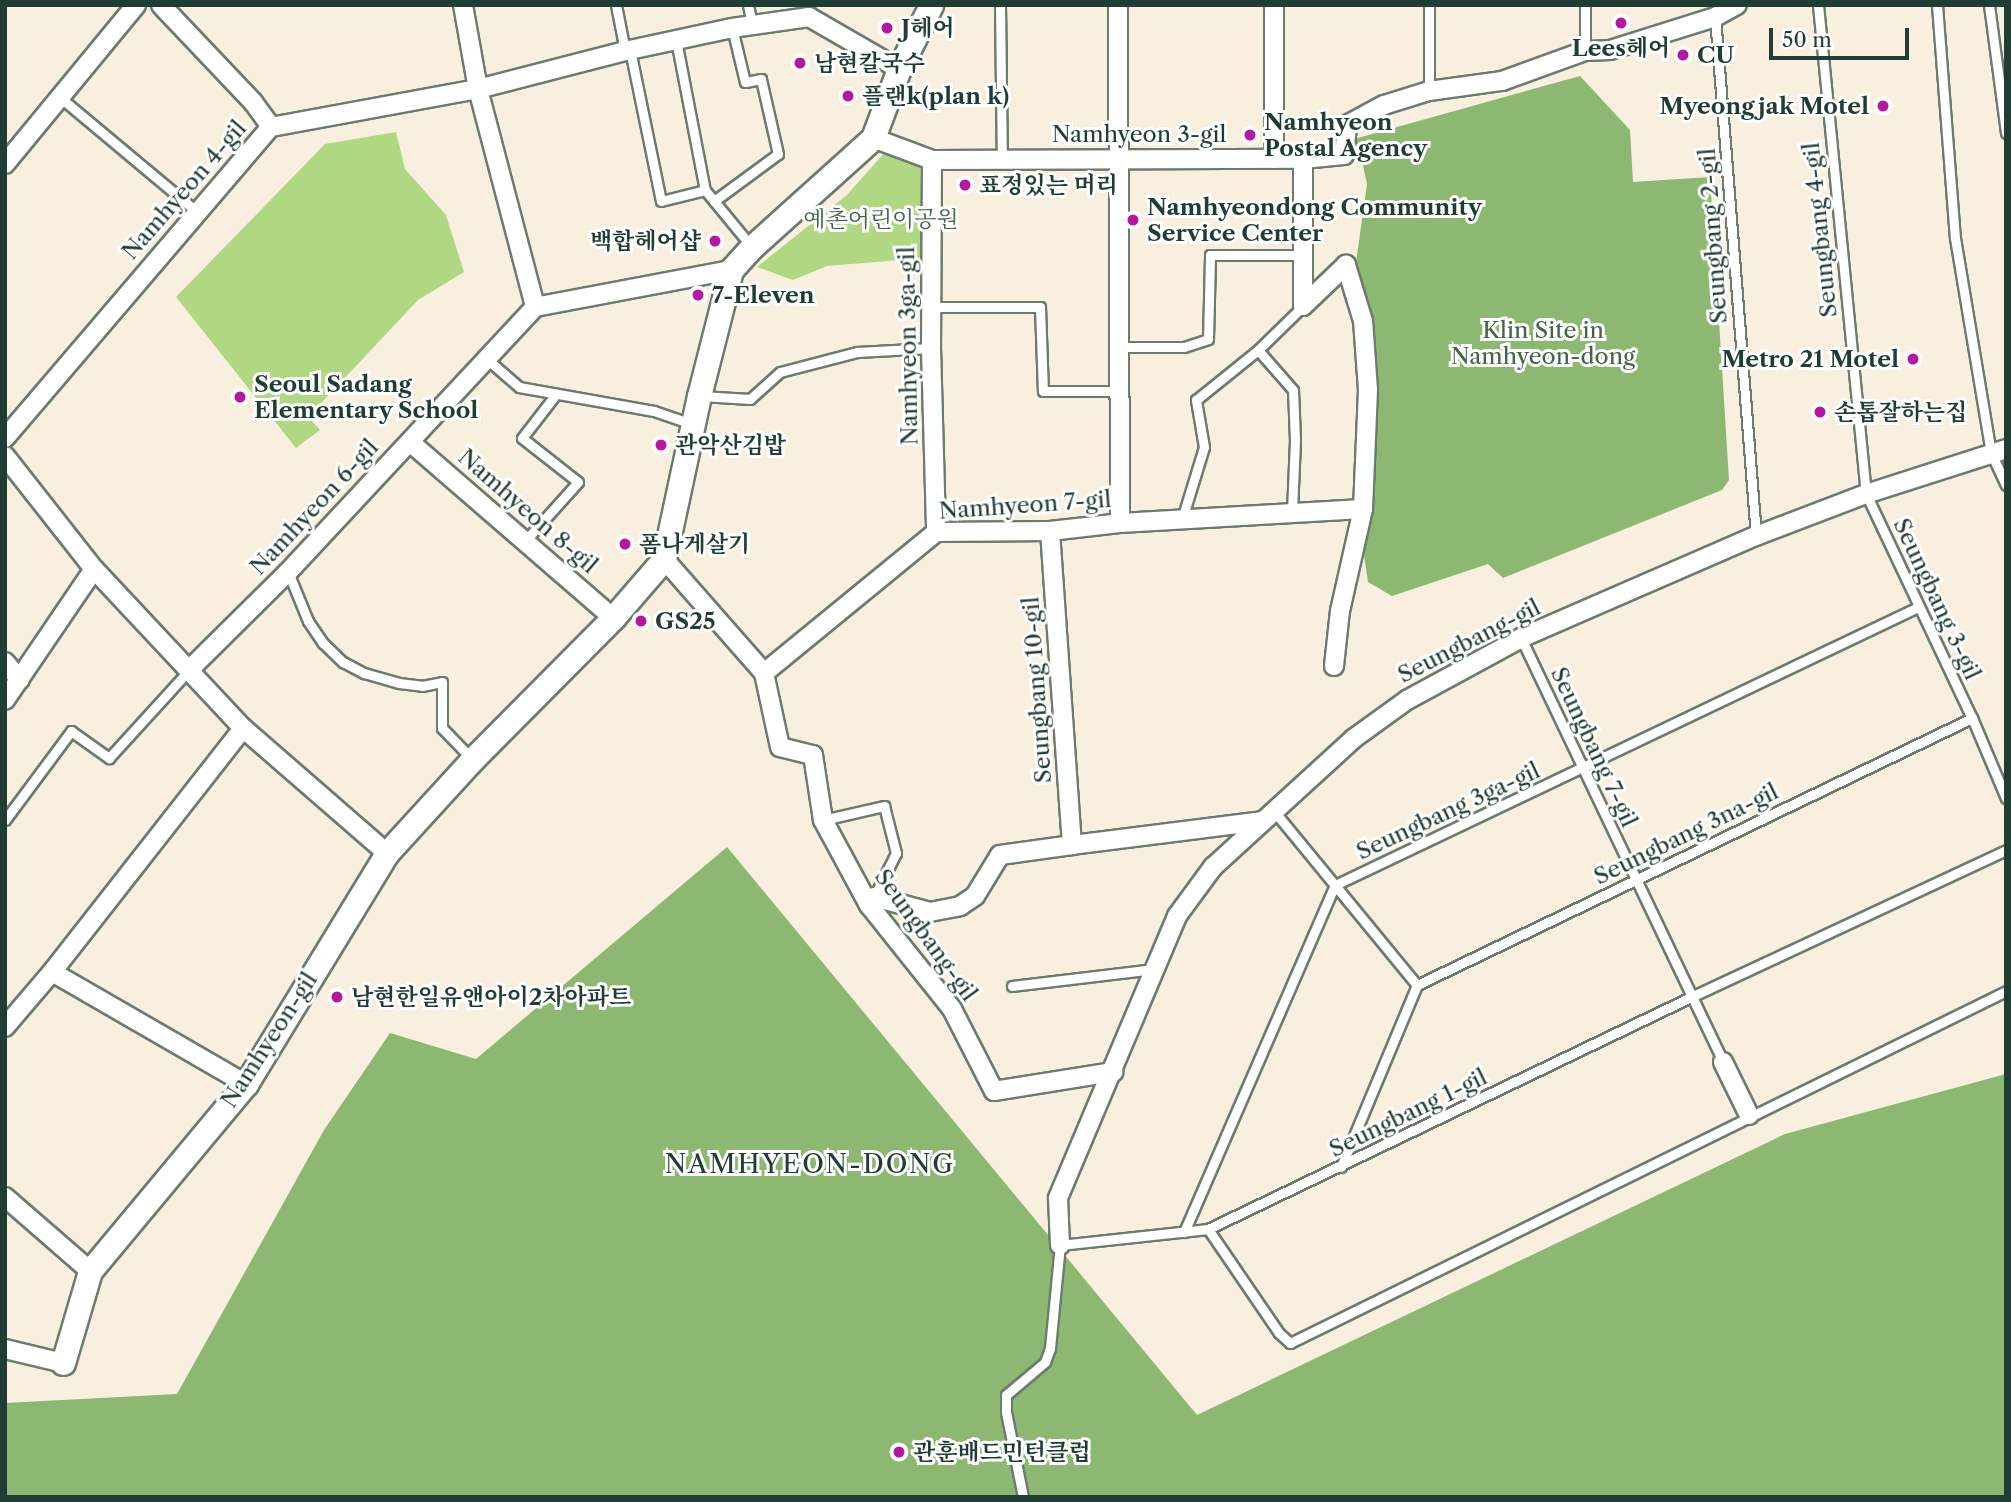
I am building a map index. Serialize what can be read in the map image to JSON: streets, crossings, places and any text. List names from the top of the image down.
{
  "streets": {
    "street": [
      "Namhyeon 3-gil",
      "Namhyeon 4-gil",
      "Namhyeon 3ga-gil",
      "Namhyeon 7-gil",
      "Namhyeon 6-gil",
      "Namhyeon 8-gil",
      "Seungbang-gil",
      "Seungbang 10-gil",
      "Namhyeon-gil"
    ],
    "lane": [
      "Seungbang 4-gil",
      "Seungbang 2-gil",
      "Seungbang 3-gil",
      "Seungbang 7-gil",
      "Seungbang 3ga-gil",
      "Seungbang 3na-gil",
      "Seungbang 1-gil"
    ]
  },
  "crossings": [
    ["Namhyeon 3-gil", "Seungbang 2-gil"],
    ["Namhyeon 3-gil", "Namhyeon 3ga-gil"],
    ["Namhyeon 3-gil", "Namhyeon-gil"],
    ["Namhyeon 4-gil", "Namhyeon-gil"],
    ["Seungbang 4-gil", "Seungbang 3-gil"],
    ["Seungbang 4-gil", "Seungbang-gil"],
    ["Seungbang 2-gil", "Seungbang-gil"],
    ["Namhyeon 3ga-gil", "Namhyeon 7-gil"],
    ["Namhyeon 7-gil", "Seungbang-gil"],
    ["Namhyeon 7-gil", "Seungbang 10-gil"],
    ["Namhyeon 6-gil", "Namhyeon 8-gil"],
    ["Namhyeon 8-gil", "Namhyeon-gil"],
    ["Seungbang 3-gil", "Seungbang-gil"],
    ["Seungbang 3-gil", "Seungbang 3ga-gil"],
    ["Seungbang 3-gil", "Seungbang 3na-gil"],
    ["Seungbang-gil", "Seungbang 7-gil"],
    ["Seungbang-gil", "Seungbang 1-gil"],
    ["Seungbang 7-gil", "Seungbang 3ga-gil"],
    ["Seungbang 7-gil", "Seungbang 3na-gil"],
    ["Seungbang 7-gil", "Seungbang 1-gil"]
  ],
  "districts": ["NAMHYEON-DONG"],
  "parks": ["예촌어린이공원", "Klin Site in Namhyeon-dong"],
  "places": [
    "Lees헤어",
    "J헤어",
    "CU",
    "남현칼국수",
    "플랜k(plan k)",
    "Myeongjak Motel",
    "Namhyeon Postal Agency",
    "표정있는 머리",
    "Namhyeondong Community Service Center",
    "백합헤어샵",
    "7-Eleven",
    "Metro 21 Motel",
    "Seoul Sadang Elementary School",
    "손톱잘하는집",
    "관악산김밥",
    "폼나게살기",
    "GS25",
    "남현한일유앤아이2차아파트",
    "관훈배드민턴클럽"
  ],
  "scale_bar": "50 m"
}
